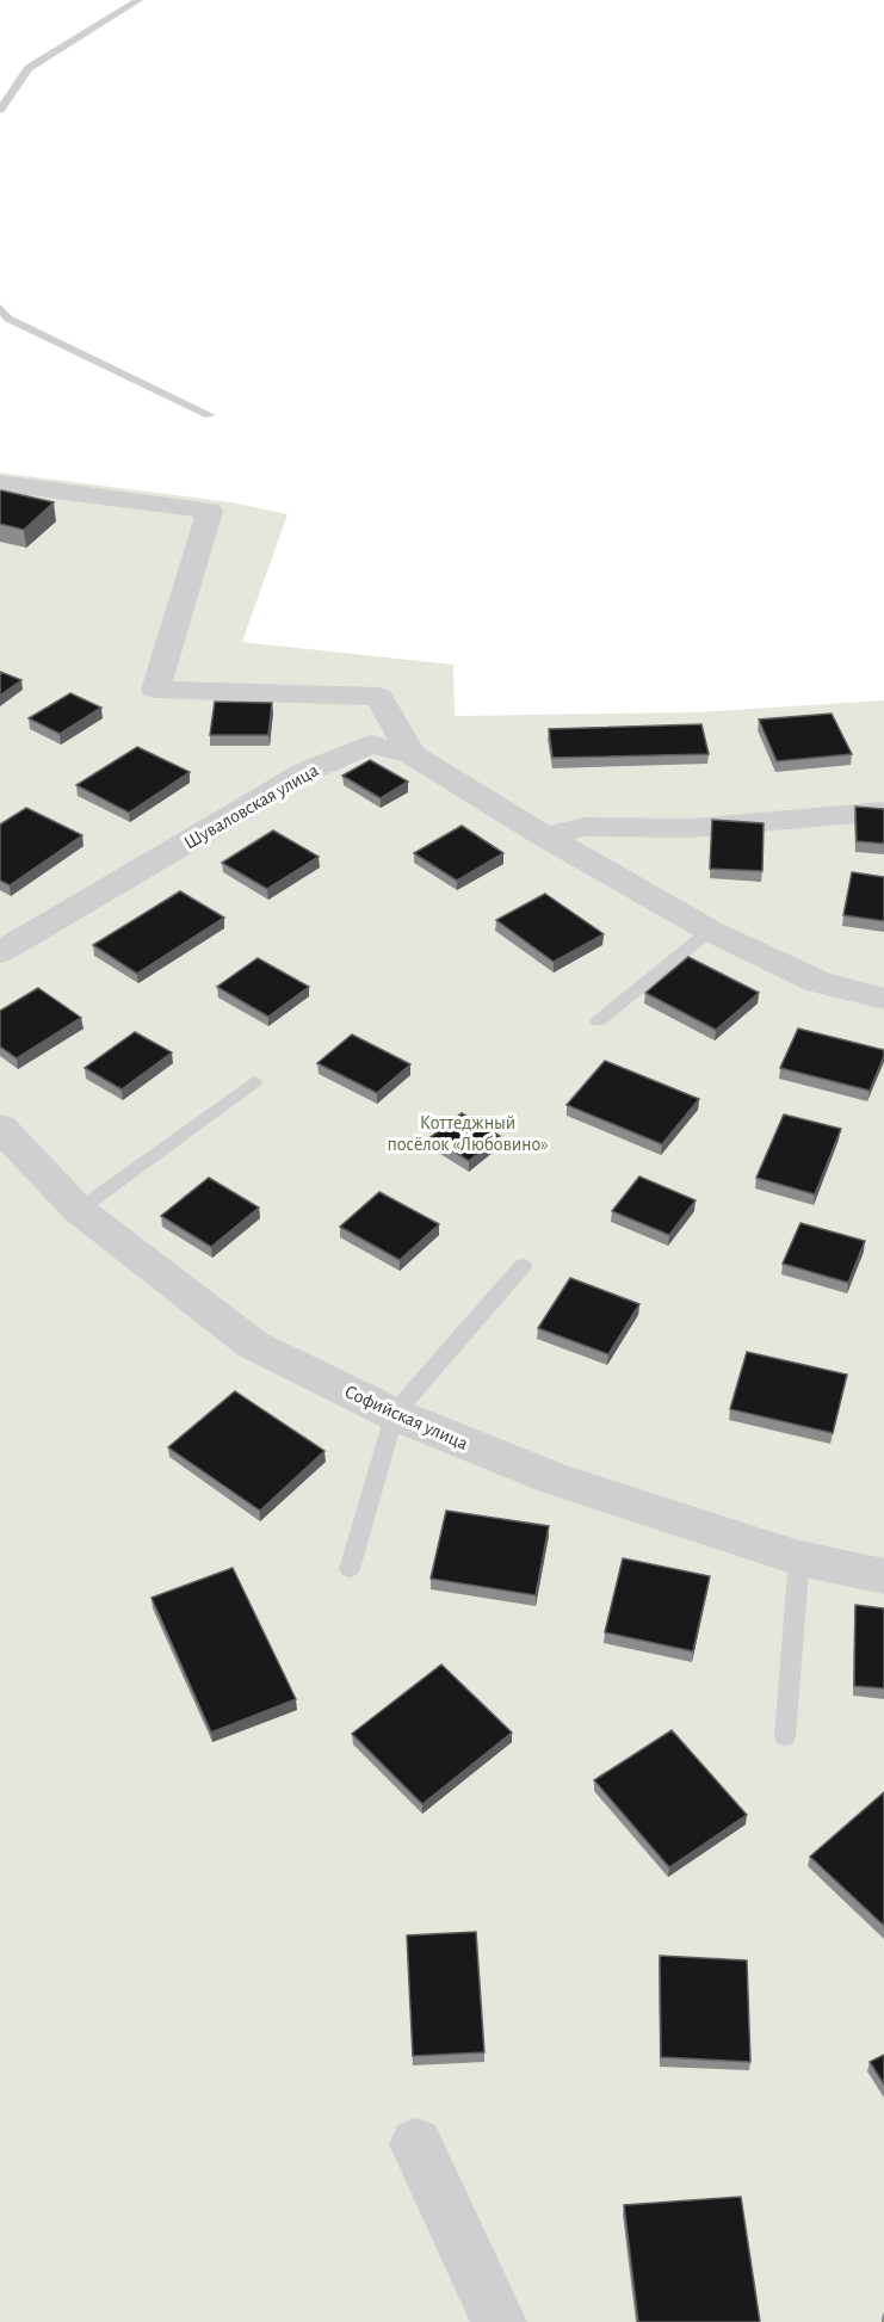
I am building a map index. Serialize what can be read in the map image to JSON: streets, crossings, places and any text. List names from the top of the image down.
{
  "streets": {
    "street": ["Шуваловская улица", "Софийская улица"]
  },
  "parks": ["Коттеджный посёлок «Любовино»"]
}
